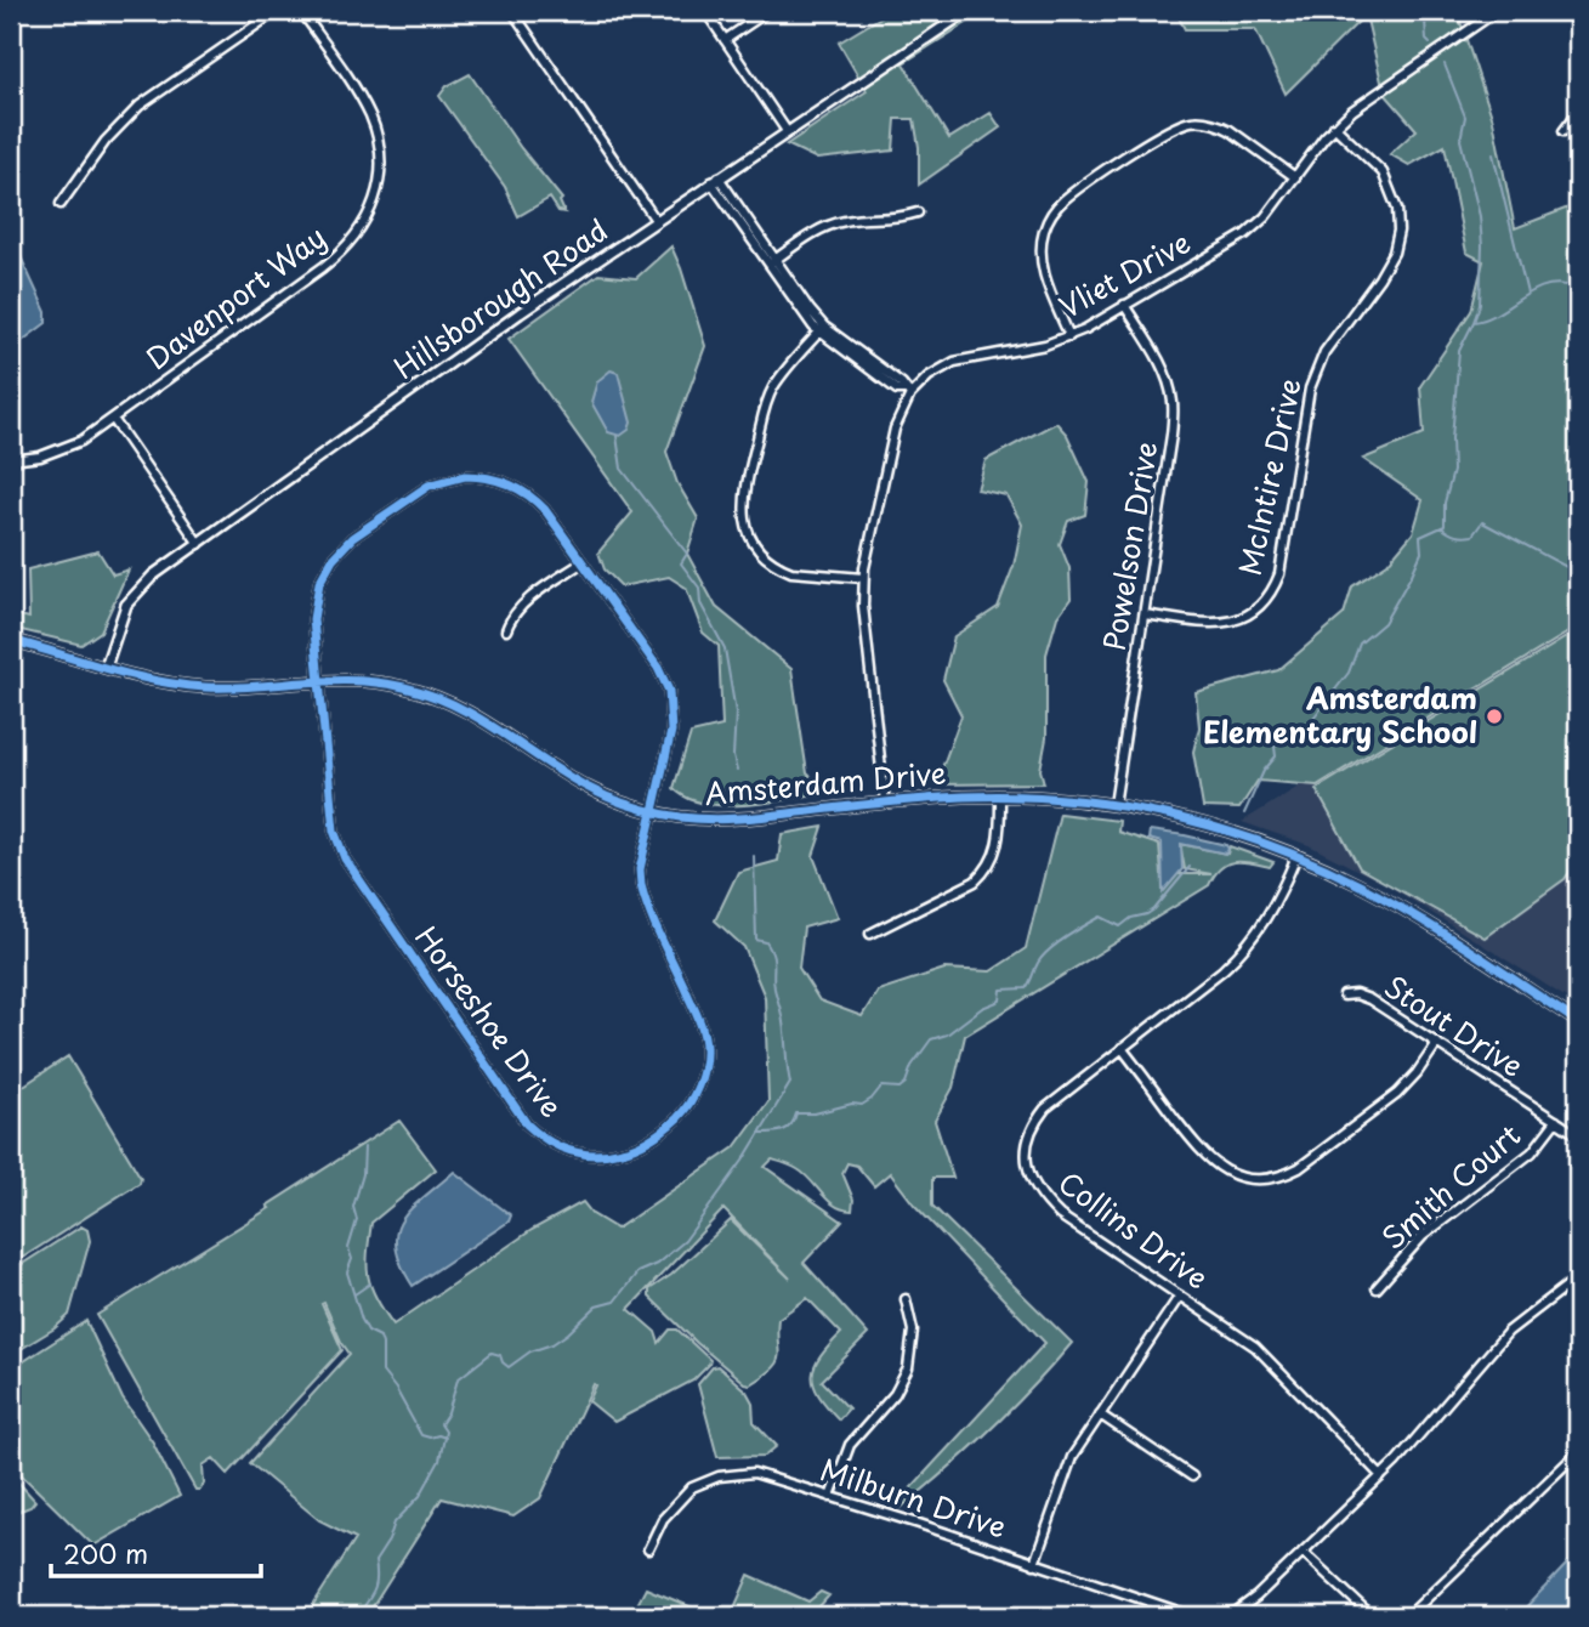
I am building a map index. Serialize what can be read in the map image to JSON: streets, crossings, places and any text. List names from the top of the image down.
{
  "streets": {
    "street": [
      "Vliet Drive",
      "Davenport Way",
      "Hillsborough Road",
      "McIntire Drive",
      "Powelson Drive",
      "Amsterdam Drive",
      "Horseshoe Drive",
      "Stout Drive",
      "Smith Court",
      "Collins Drive",
      "Milburn Drive"
    ]
  },
  "crossings": [
    ["Vliet Drive", "McIntire Drive"],
    ["Vliet Drive", "Powelson Drive"],
    ["Vliet Drive", "Amsterdam Drive"],
    ["Hillsborough Road", "Amsterdam Drive"],
    ["McIntire Drive", "Powelson Drive"],
    ["Powelson Drive", "Amsterdam Drive"],
    ["Amsterdam Drive", "Horseshoe Drive"],
    ["Amsterdam Drive", "Collins Drive"],
    ["Stout Drive", "Smith Court"]
  ],
  "places": ["Amsterdam Elementary School"],
  "scale_bar": "200 m"
}
